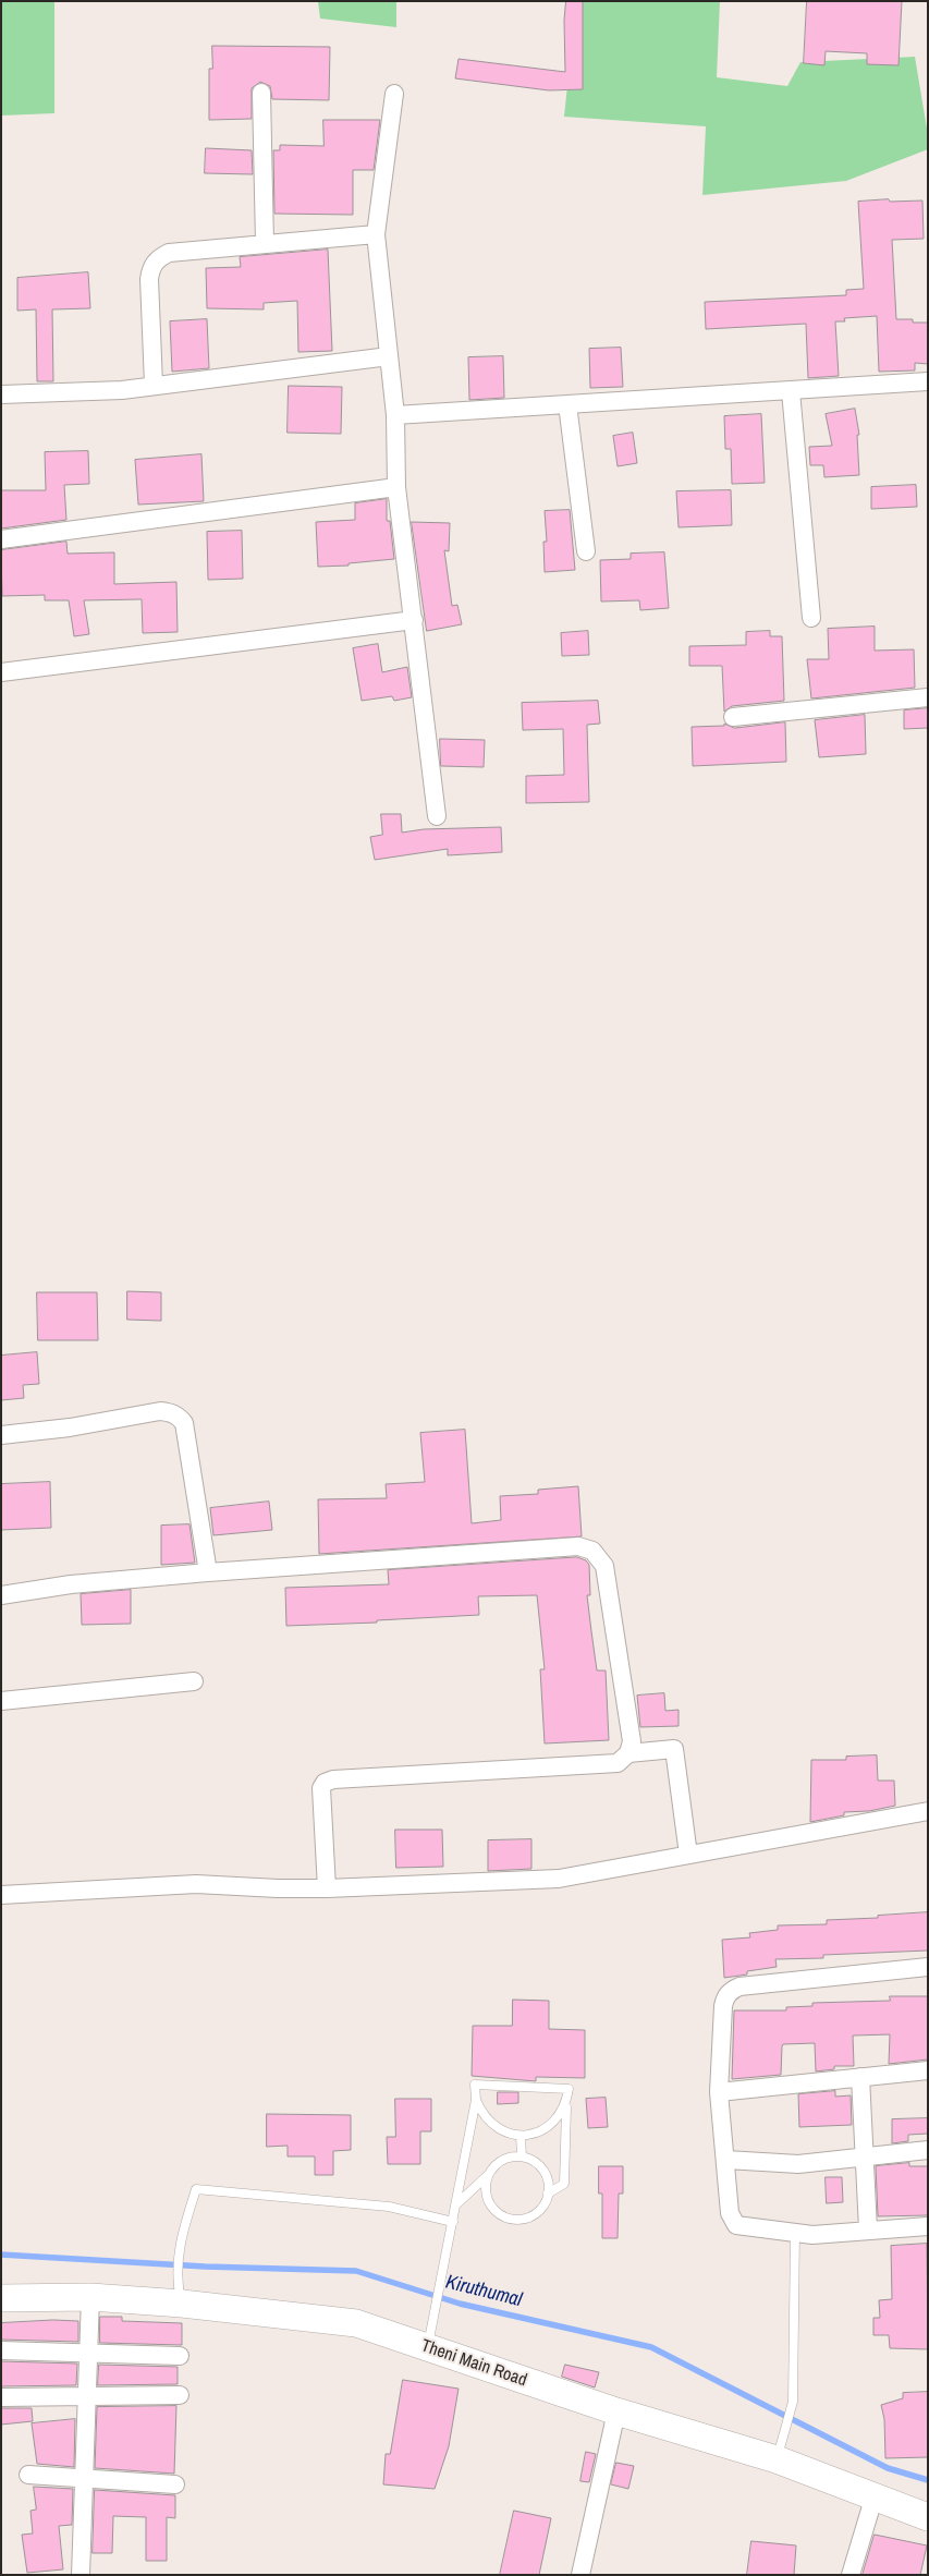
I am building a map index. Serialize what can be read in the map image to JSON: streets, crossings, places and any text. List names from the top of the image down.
{
  "streets": {
    "main road": ["Theni Main Road"]
  },
  "water": ["Kiruthumal"]
}
